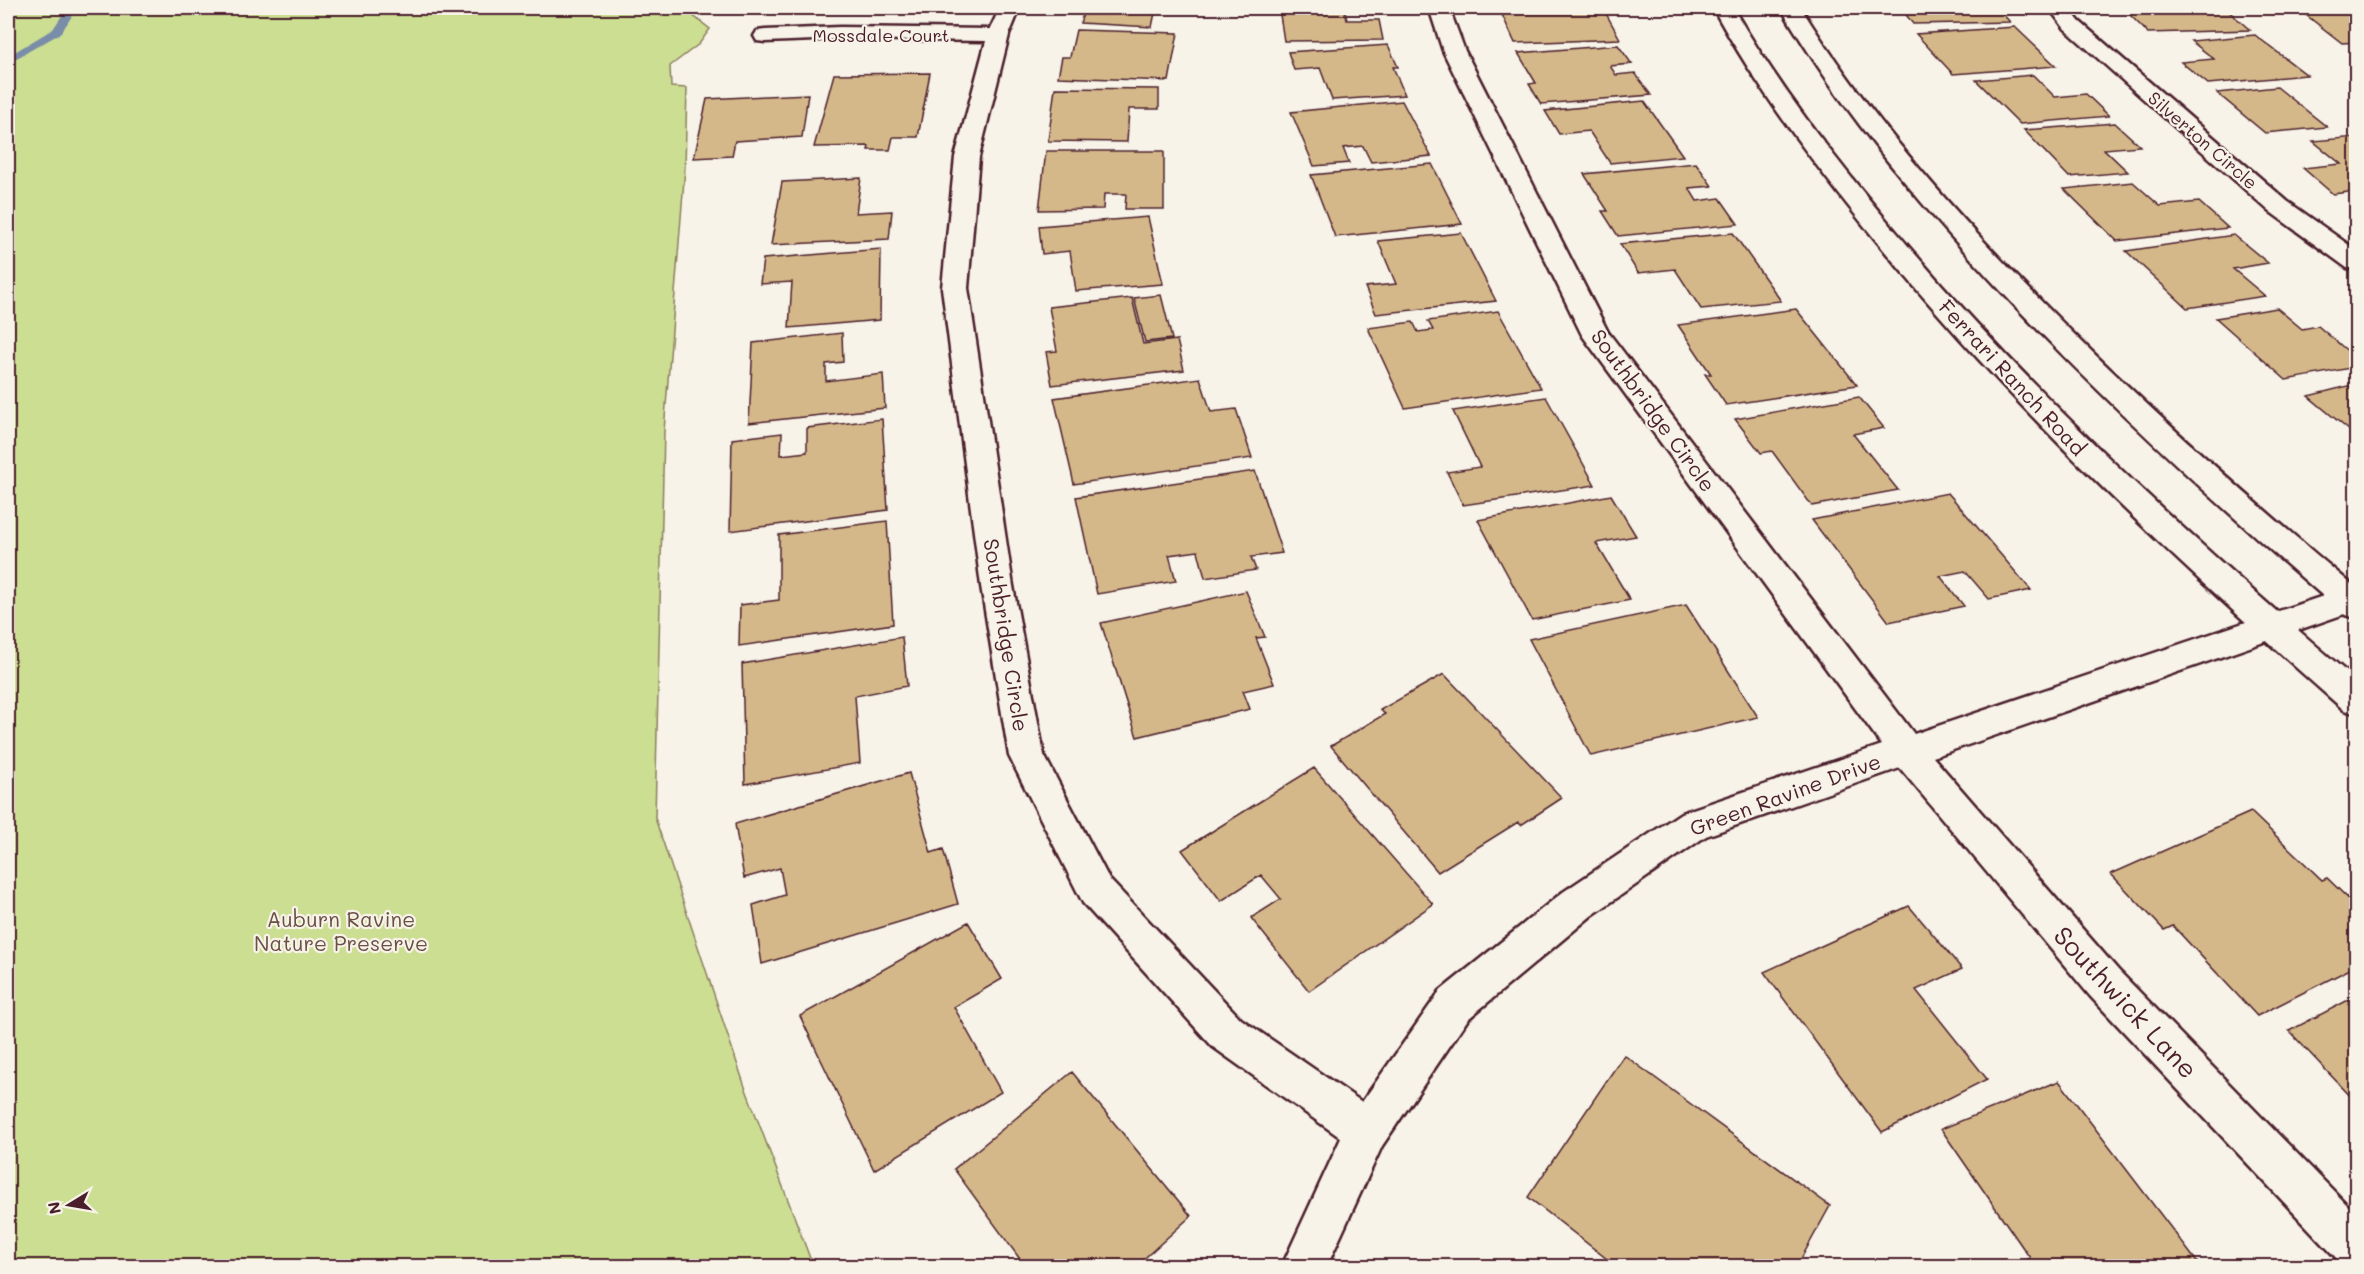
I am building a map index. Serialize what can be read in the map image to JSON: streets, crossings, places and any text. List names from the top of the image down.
{
  "streets": {
    "street": [
      "Mossdale Court",
      "Silverton Circle",
      "Ferrari Ranch Road",
      "Southbridge Circle",
      "Green Ravine Drive",
      "Southwick Lane"
    ]
  },
  "crossings": [
    ["Mossdale Court", "Southbridge Circle"],
    ["Ferrari Ranch Road", "Green Ravine Drive"],
    ["Southbridge Circle", "Green Ravine Drive"],
    ["Southbridge Circle", "Southwick Lane"],
    ["Green Ravine Drive", "Southwick Lane"]
  ],
  "parks": ["Auburn Ravine Nature Preserve"],
  "north": "left"
}
